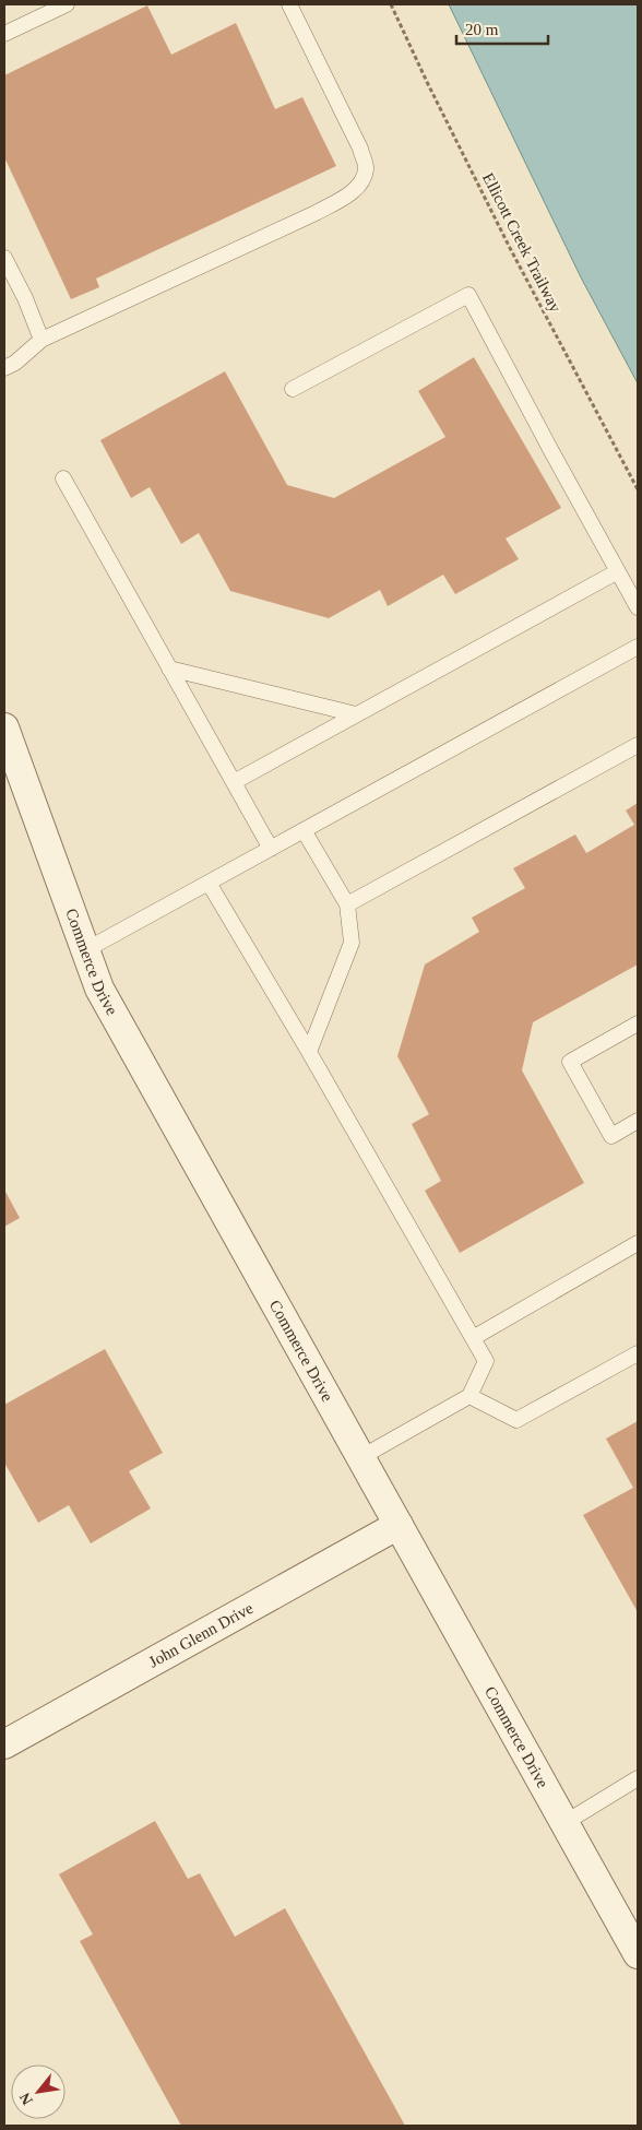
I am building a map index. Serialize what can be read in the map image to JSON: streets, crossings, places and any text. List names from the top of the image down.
{
  "streets": {
    "street": ["Commerce Drive", "John Glenn Drive"],
    "path": ["Ellicott Creek Trailway"]
  },
  "crossings": [
    ["Commerce Drive", "John Glenn Drive"]
  ],
  "scale_bar": "20 m",
  "north": "bottom left"
}
